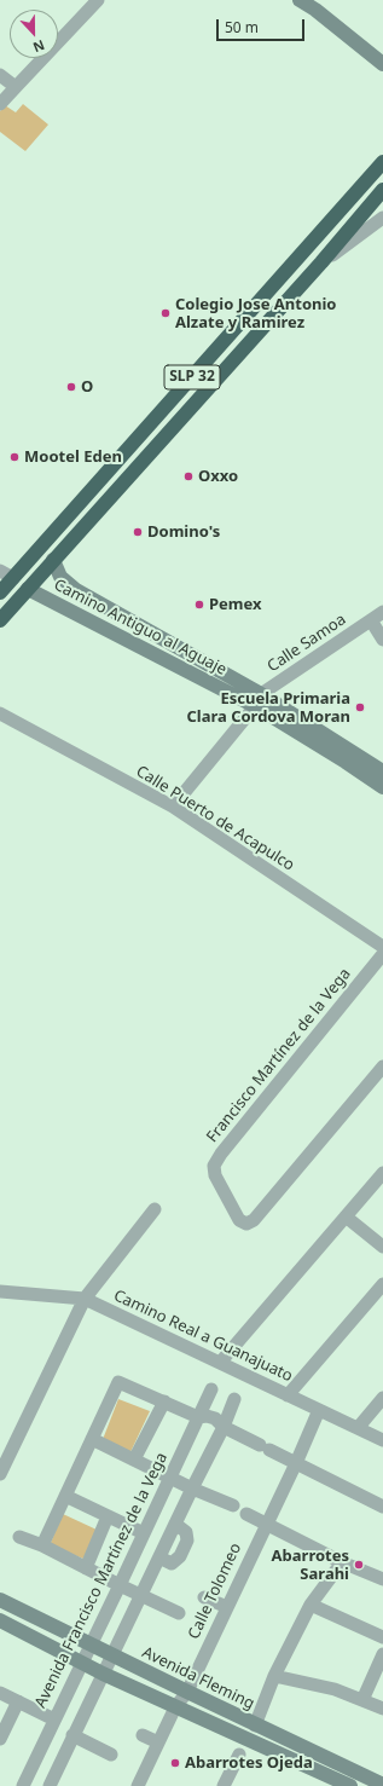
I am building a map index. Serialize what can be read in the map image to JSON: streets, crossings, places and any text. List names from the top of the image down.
{
  "streets": {
    "highway": ["SLP 32"],
    "street": [
      "Camino Antiguo al Aguaje",
      "Calle Samoa",
      "Calle Puerto de Acapulco",
      "Francisco Martínez de la Vega",
      "Camino Real a Guanajuato",
      "Avenida Francisco Martínez de la Vega",
      "Calle Tolomeo",
      "Avenida Fleming"
    ]
  },
  "crossings": [
    ["SLP 32", "Camino Antiguo al Aguaje"],
    ["Camino Antiguo al Aguaje", "Calle Samoa"],
    ["Calle Samoa", "Calle Puerto de Acapulco"],
    ["Camino Real a Guanajuato", "Calle Tolomeo"],
    ["Avenida Francisco Martínez de la Vega", "Avenida Fleming"],
    ["Calle Tolomeo", "Avenida Fleming"]
  ],
  "places": [
    "Colegio Jose Antonio Alzate y Ramirez",
    "O",
    "Mootel Eden",
    "Oxxo",
    "Domino's",
    "Pemex",
    "Escuela Primaria Clara Cordova Moran",
    "Abarrotes Sarahi",
    "Abarrotes Ojeda"
  ],
  "scale_bar": "50 m",
  "north": "bottom"
}
